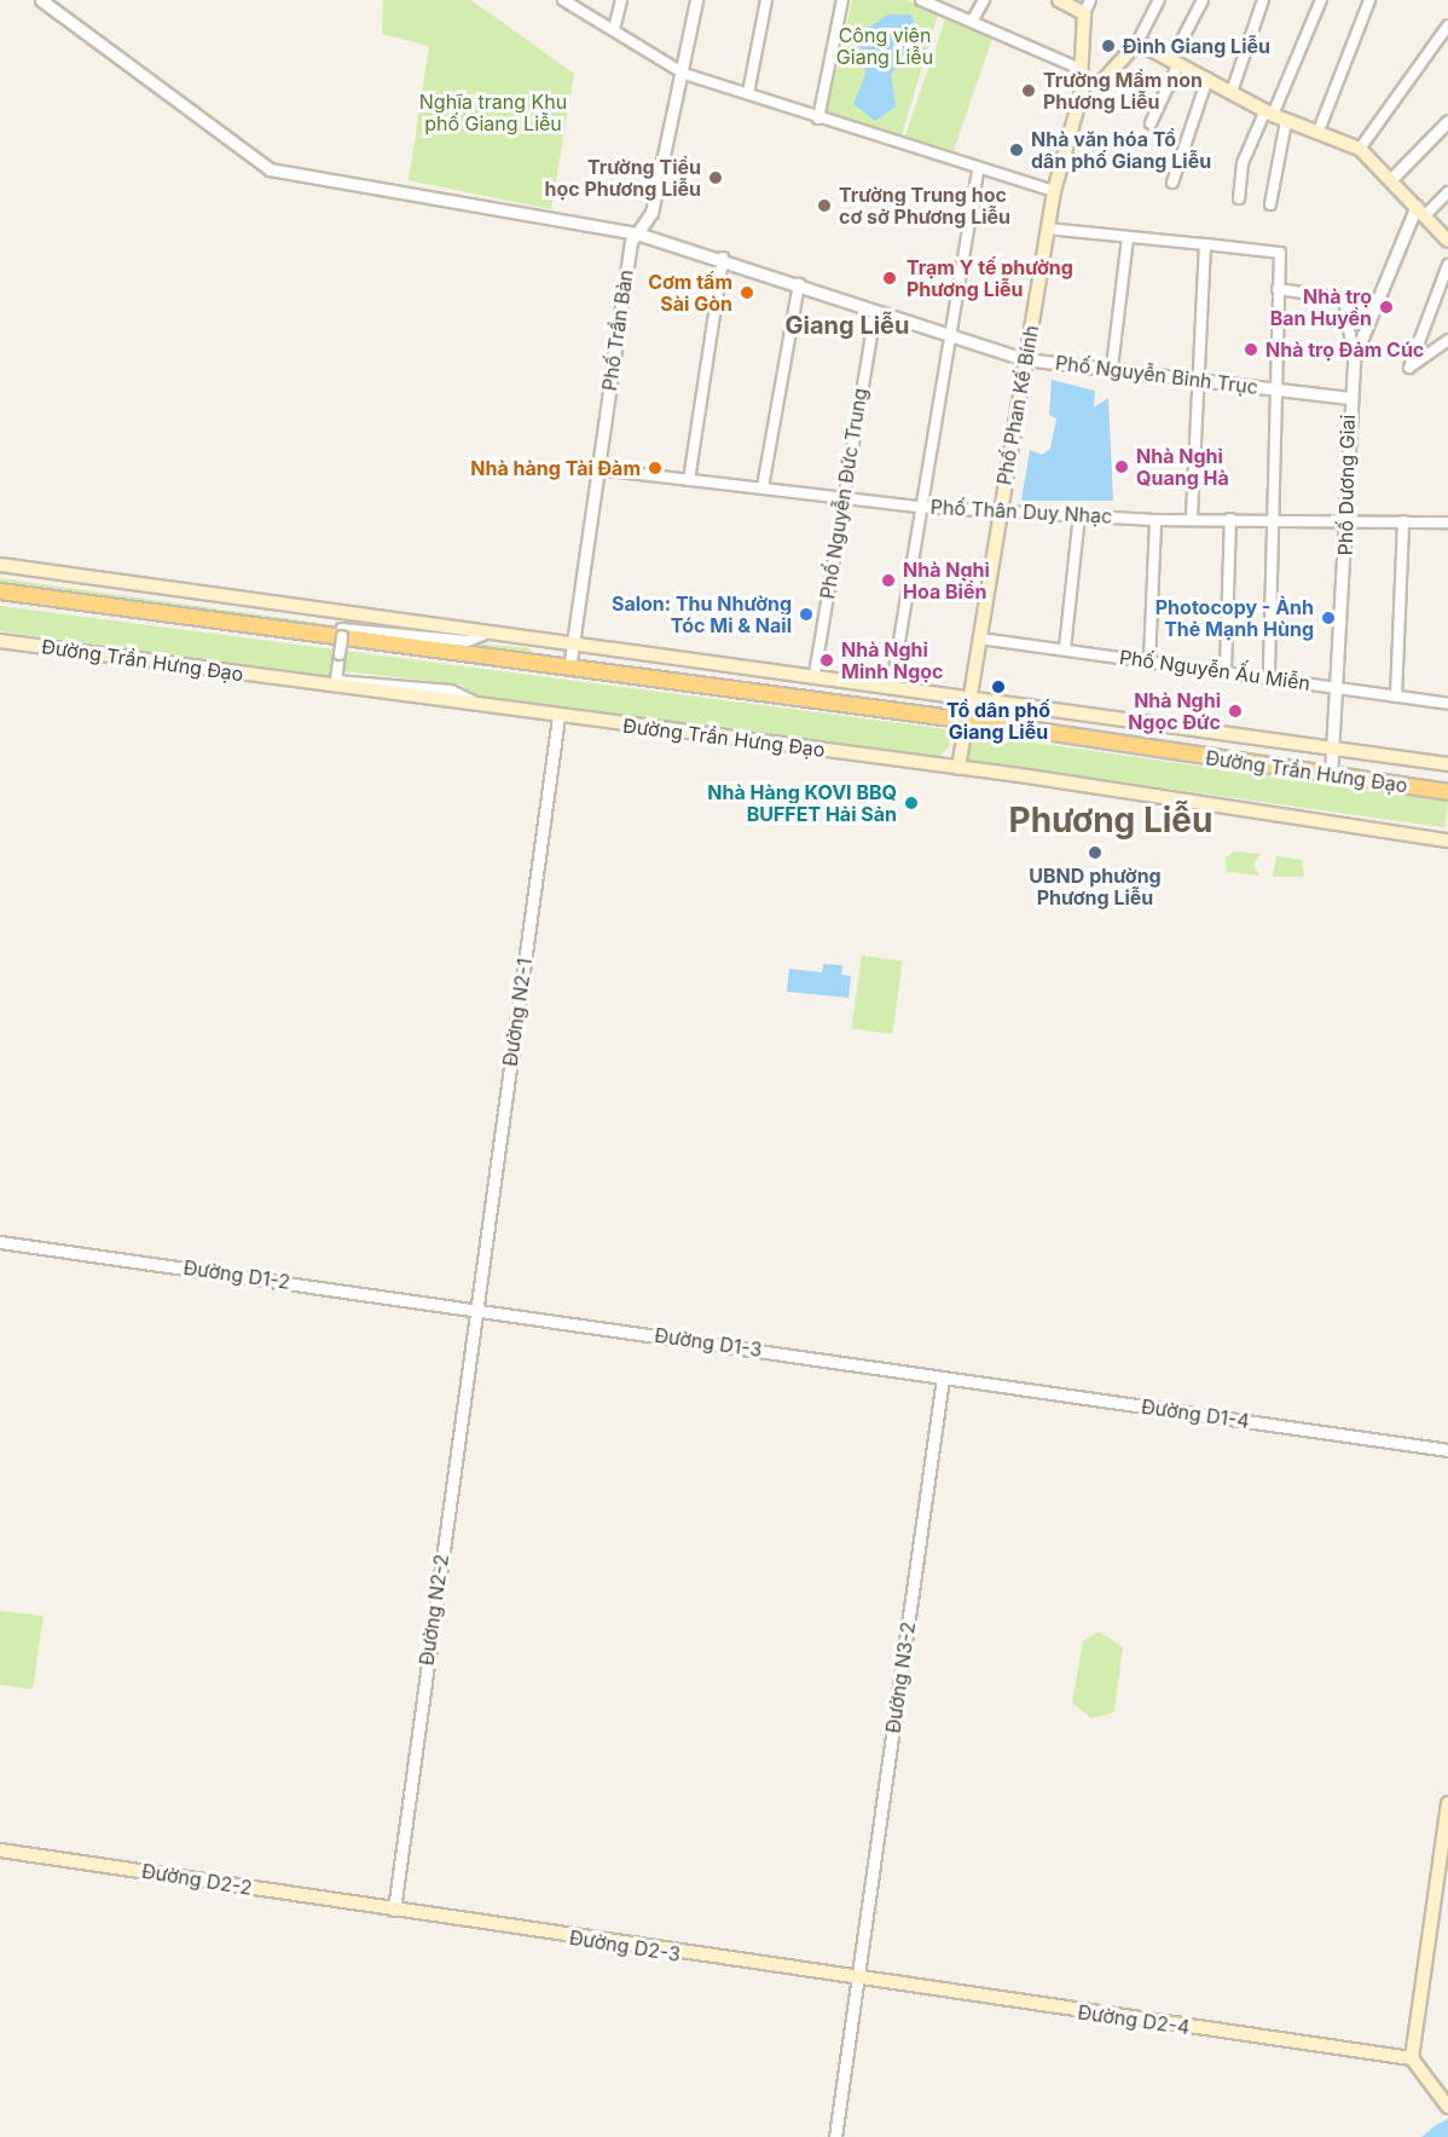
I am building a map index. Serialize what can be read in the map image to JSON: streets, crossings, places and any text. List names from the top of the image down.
{
  "streets": {
    "highway": ["Đường Trần Hưng Đạo"],
    "main road": [
      "Phố Phan Kế Bính",
      "Đường D2-2",
      "Đường D2-3",
      "Đường D2-4"
    ],
    "street": [
      "Phố Trần Bàn",
      "Phố Nguyễn Bỉnh Trục",
      "Phố Dương Giai",
      "Phố Nguyễn Đức Trung",
      "Phố Thân Duy Nhạc",
      "Phố Nguyễn Ấu Miễn",
      "Đường N2-1",
      "Đường D1-2",
      "Đường D1-3",
      "Đường D1-4",
      "Đường N2-2",
      "Đường N3-2"
    ]
  },
  "crossings": [
    ["Phố Trần Bàn", "Phố Nguyễn Bỉnh Trục"],
    ["Phố Trần Bàn", "Phố Thân Duy Nhạc"],
    ["Phố Trần Bàn", "Đường Trần Hưng Đạo"],
    ["Phố Nguyễn Bỉnh Trục", "Phố Phan Kế Bính"],
    ["Phố Nguyễn Bỉnh Trục", "Phố Dương Giai"],
    ["Phố Nguyễn Bỉnh Trục", "Phố Nguyễn Đức Trung"],
    ["Phố Phan Kế Bính", "Phố Thân Duy Nhạc"],
    ["Phố Phan Kế Bính", "Đường Trần Hưng Đạo"],
    ["Phố Phan Kế Bính", "Phố Nguyễn Ấu Miễn"],
    ["Phố Dương Giai", "Phố Thân Duy Nhạc"],
    ["Phố Dương Giai", "Đường Trần Hưng Đạo"],
    ["Phố Dương Giai", "Phố Nguyễn Ấu Miễn"],
    ["Phố Nguyễn Đức Trung", "Phố Thân Duy Nhạc"],
    ["Phố Nguyễn Đức Trung", "Đường Trần Hưng Đạo"],
    ["Đường Trần Hưng Đạo", "Đường N2-1"],
    ["Đường N2-1", "Đường D1-2"],
    ["Đường N2-1", "Đường D1-3"],
    ["Đường N2-1", "Đường N2-2"],
    ["Đường D1-2", "Đường D1-3"],
    ["Đường D1-2", "Đường N2-2"],
    ["Đường D1-3", "Đường D1-4"],
    ["Đường D1-3", "Đường N2-2"],
    ["Đường D1-3", "Đường N3-2"],
    ["Đường D1-4", "Đường N3-2"],
    ["Đường N2-2", "Đường D2-2"],
    ["Đường N2-2", "Đường D2-3"],
    ["Đường N3-2", "Đường D2-3"],
    ["Đường N3-2", "Đường D2-4"],
    ["Đường D2-2", "Đường D2-3"],
    ["Đường D2-3", "Đường D2-4"]
  ],
  "districts": ["Giang Liễu", "Phương Liễu"],
  "parks": ["Công viên Giang Liễu", "Nghĩa trang Khu phố Giang Liễu"],
  "places": [
    "Đình Giang Liễu",
    "Trường Mầm non Phương Liễu",
    "Nhà văn hóa Tổ dân phố Giang Liễu",
    "Trường Tiểu học Phương Liễu",
    "Trường Trung học cơ sở Phương Liễu",
    "Trạm Y tế phường Phương Liễu",
    "Cơm tấm Sài Gòn",
    "Nhà trọ Ban Huyền",
    "Nhà trọ Đảm Cúc",
    "Nhà Nghỉ Quang Hà",
    "Nhà hàng Tài Đàm",
    "Nhà Nghỉ Hoa Biển",
    "Salon: Thu Nhường Tóc Mi & Nail",
    "Photocopy - Ảnh Thẻ Mạnh Hùng",
    "Nhà Nghỉ Minh Ngọc",
    "Tổ dân phố Giang Liễu",
    "Nhà Nghỉ Ngọc Đức",
    "Nhà Hàng KOVI BBQ BUFFET Hải Sản",
    "UBND phường Phương Liễu"
  ]
}
